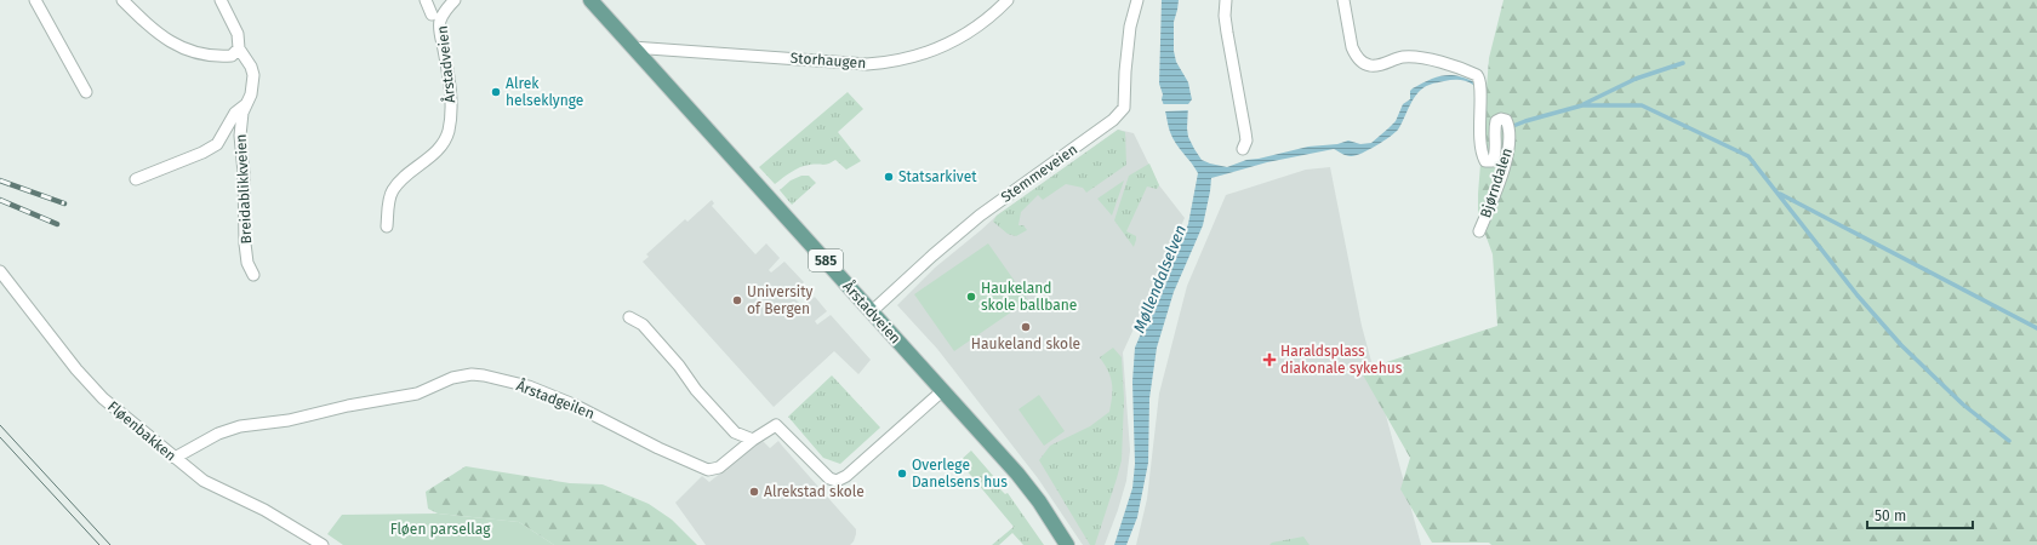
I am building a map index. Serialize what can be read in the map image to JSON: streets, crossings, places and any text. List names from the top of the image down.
{
  "streets": {
    "main road": ["Årstadveien", "585"],
    "street": [
      "Storhaugen",
      "Stemmeveien",
      "Bjørndalen",
      "Breidablikkveien",
      "Årstadgeilen",
      "Fløenbakken"
    ]
  },
  "crossings": [
    ["Storhaugen", "Årstadveien"],
    ["Årstadveien", "Stemmeveien"],
    ["Årstadveien", "Årstadgeilen"],
    ["Årstadgeilen", "Fløenbakken"]
  ],
  "water": ["Møllendalselven"],
  "parks": ["Fløen parsellag"],
  "places": {
    "other": [
      "Alrek helseklynge",
      "Statsarkivet",
      "Haukeland skole ballbane",
      "University of Bergen",
      "Haukeland skole",
      "Overlege Danelsens hus",
      "Alrekstad skole"
    ],
    "health": ["Haraldsplass diakonale sykehus"]
  },
  "scale_bar": "50 m"
}
